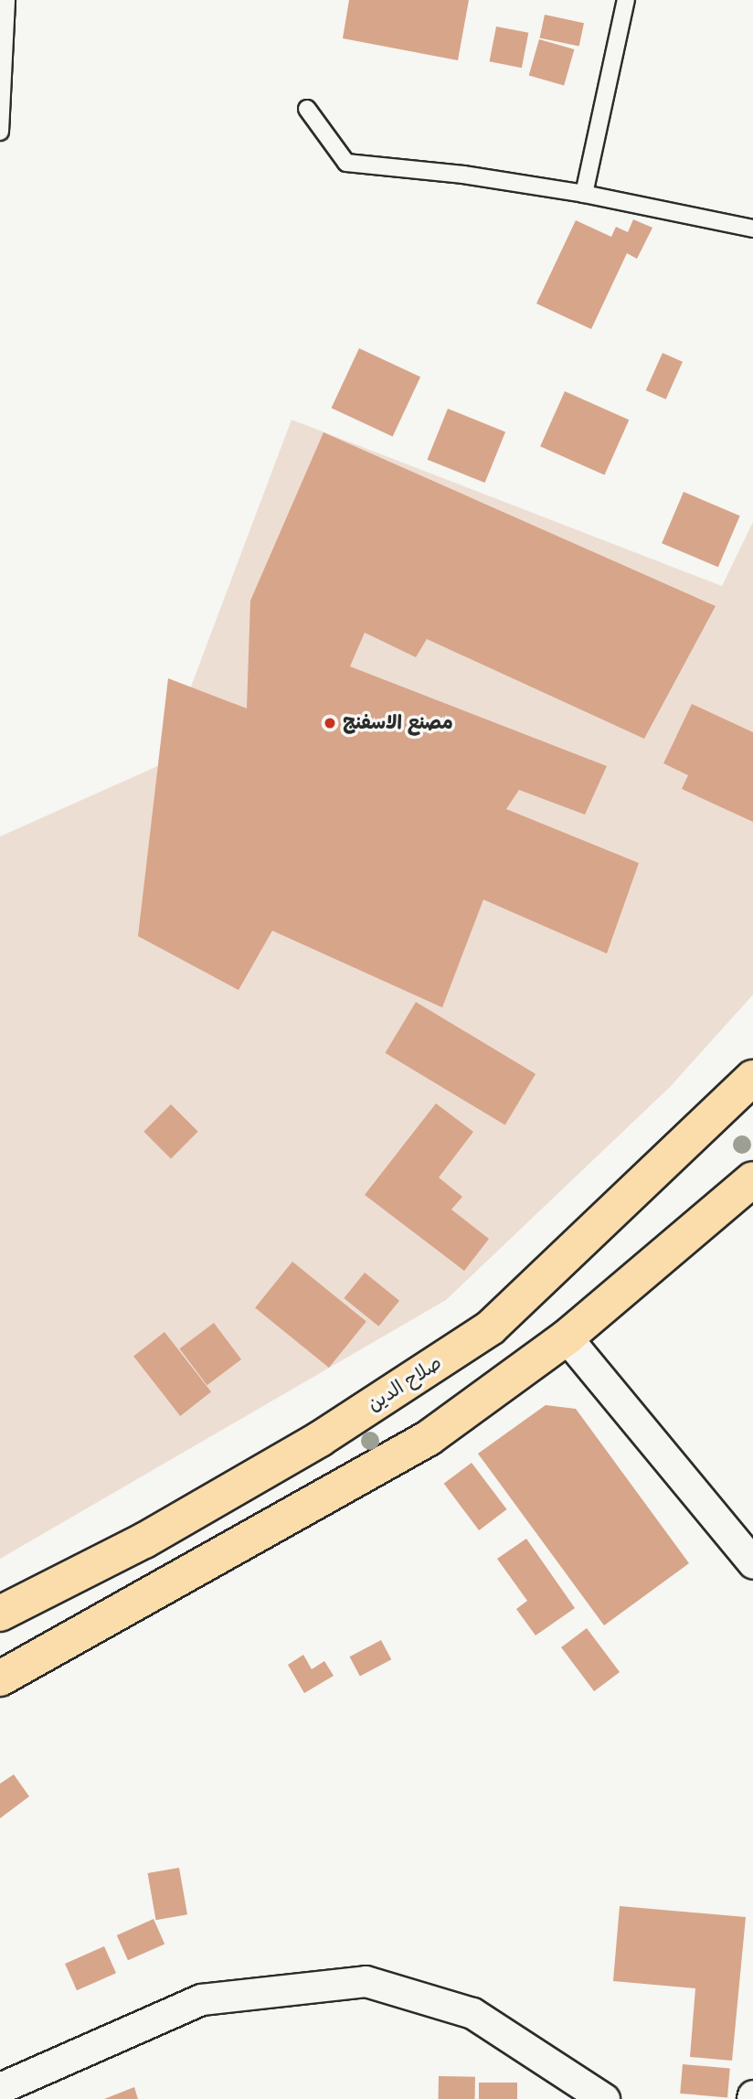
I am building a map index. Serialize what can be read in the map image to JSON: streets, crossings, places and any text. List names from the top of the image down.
{
  "streets": {
    "highway": ["صلاح الدين"]
  },
  "places": ["مصنع الاسفنج"]
}
